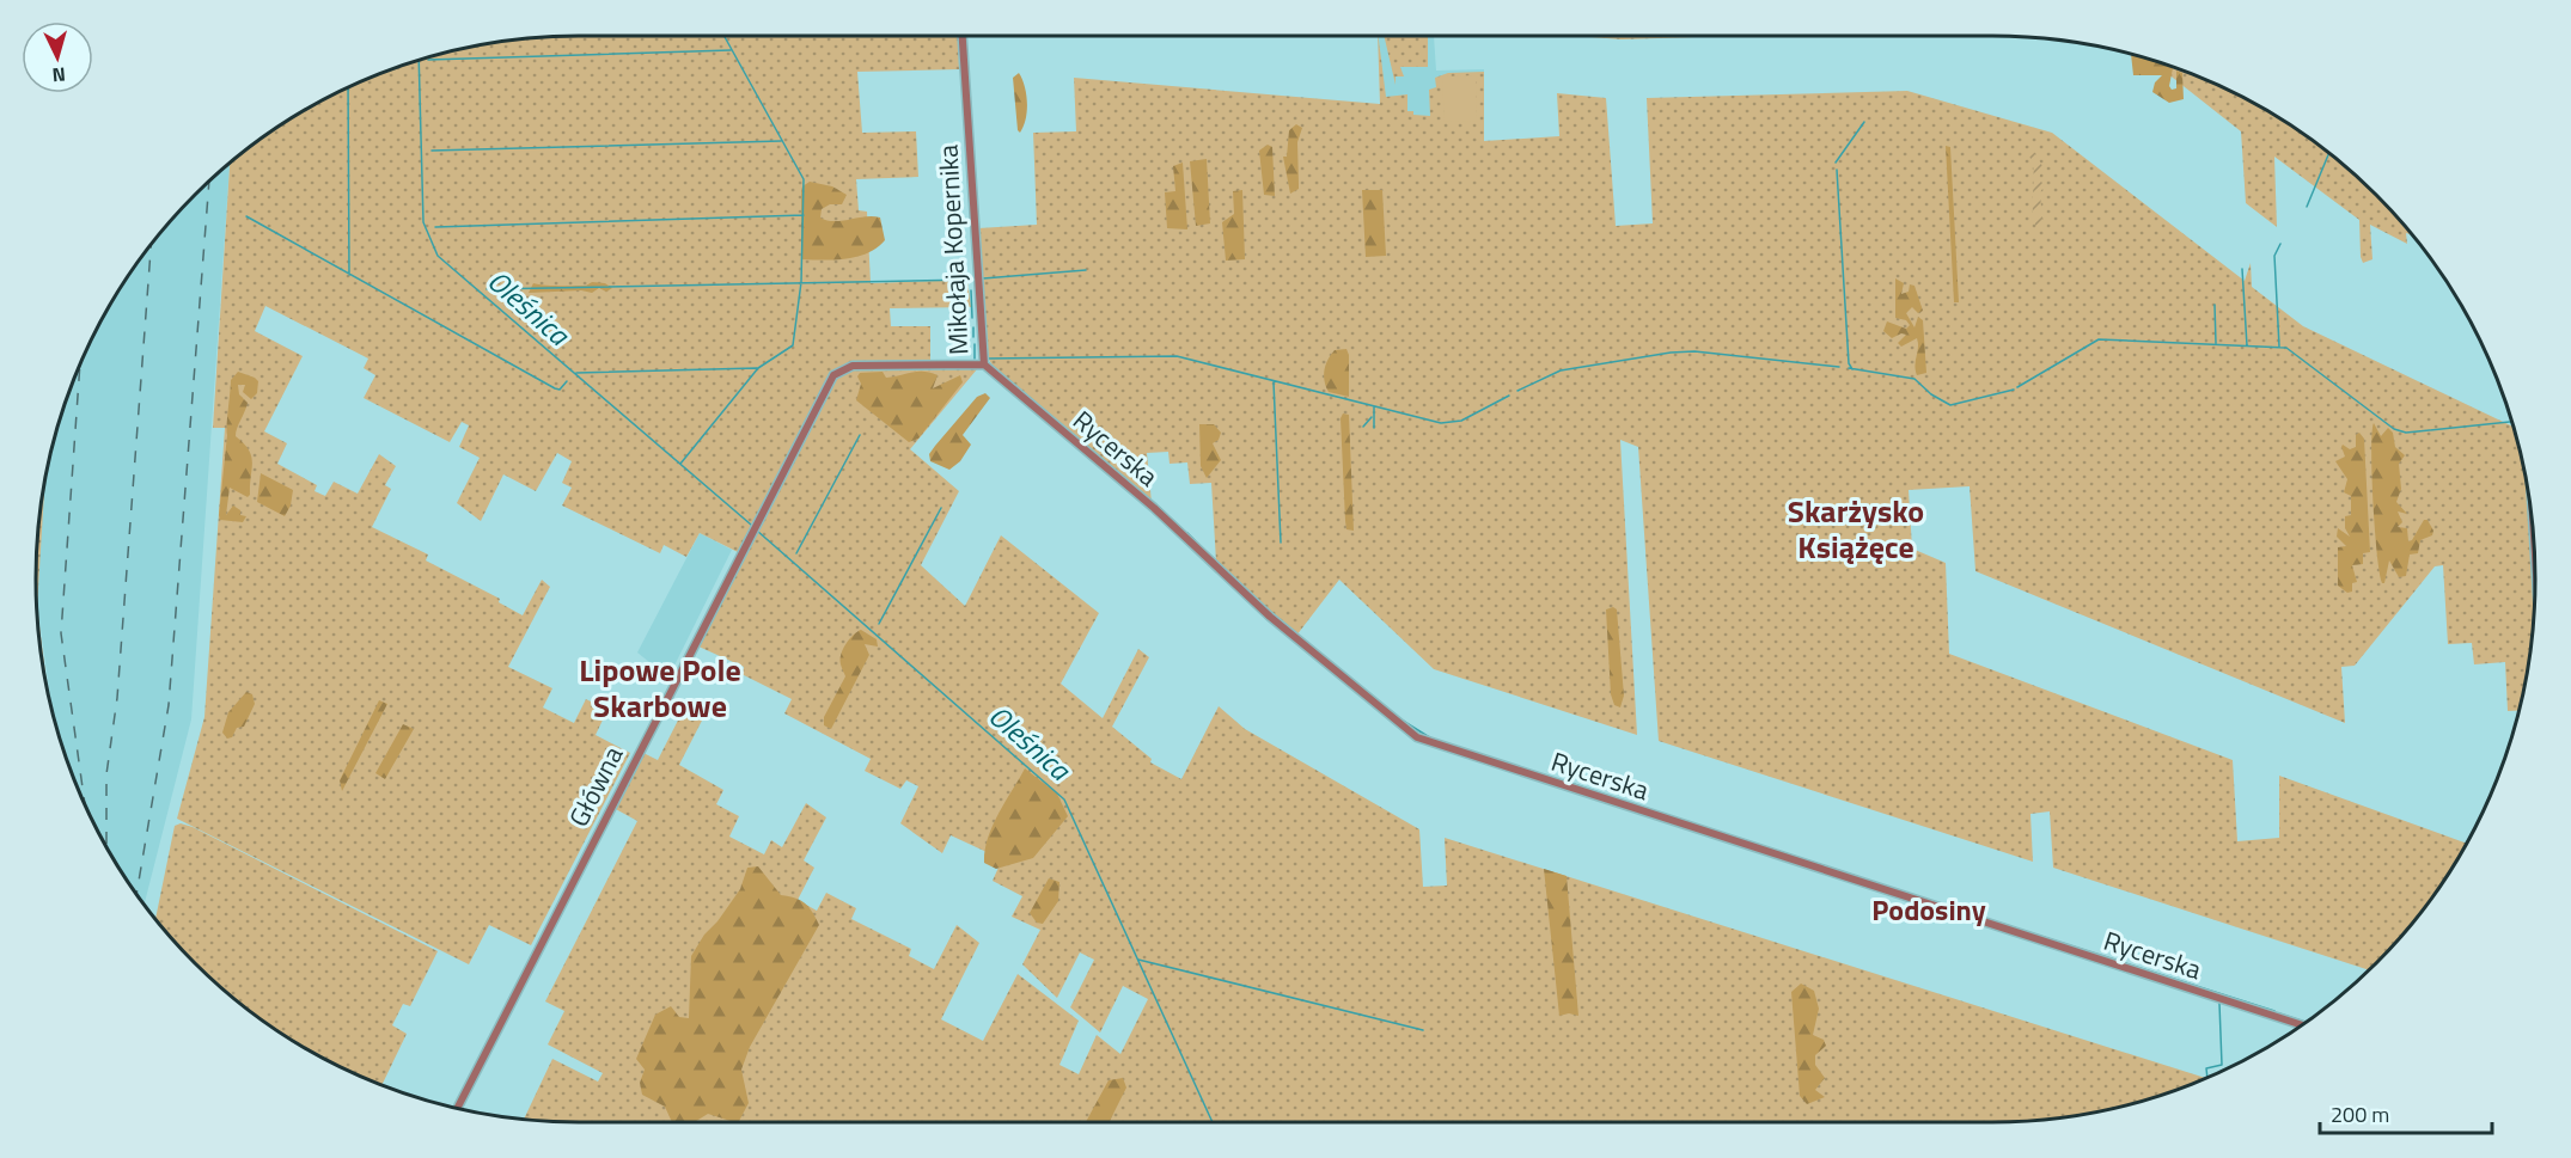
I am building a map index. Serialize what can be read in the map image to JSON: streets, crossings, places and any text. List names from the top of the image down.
{
  "streets": {
    "street": ["Mikołaja Kopernika", "Rycerska", "Główna"]
  },
  "crossings": [
    ["Mikołaja Kopernika", "Rycerska"],
    ["Mikołaja Kopernika", "Główna"]
  ],
  "districts": ["Skarżysko Książęce", "Lipowe Pole Skarbowe", "Podosiny"],
  "water": ["Oleśnica"],
  "scale_bar": "200 m",
  "north": "bottom"
}
